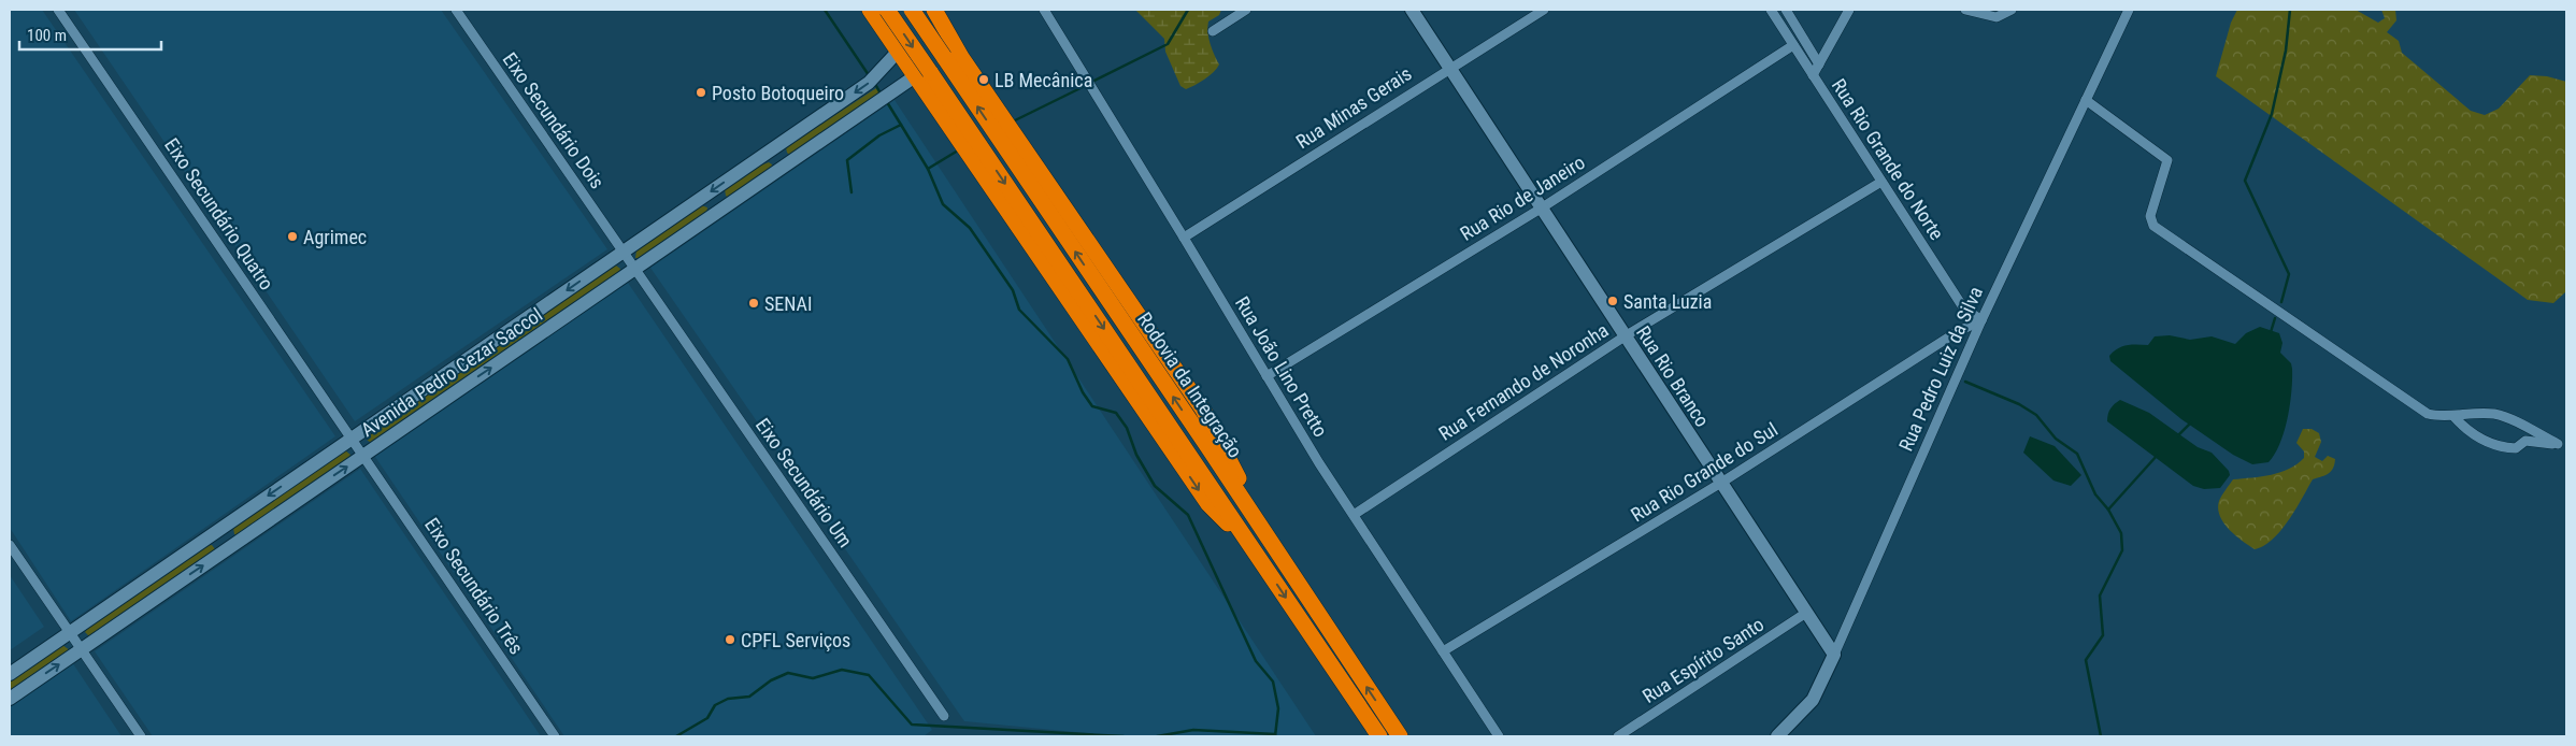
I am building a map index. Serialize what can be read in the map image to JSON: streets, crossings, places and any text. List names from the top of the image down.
{
  "streets": {
    "highway": ["Rodovia da Integração"],
    "street": [
      "Rua Minas Gerais",
      "Eixo Secundário Dois",
      "Rua Rio Grande do Norte",
      "Rua Rio de Janeiro",
      "Eixo Secundário Quatro",
      "Rua João Lino Pretto",
      "Rua Pedro Luiz da Silva",
      "Avenida Pedro Cezar Saccol",
      "Rua Rio Branco",
      "Rua Fernando de Noronha",
      "Rua Rio Grande do Sul",
      "Eixo Secundário Um",
      "Eixo Secundário Três",
      "Rua Espírito Santo"
    ]
  },
  "crossings": [
    ["Rua Minas Gerais", "Rua João Lino Pretto"],
    ["Rua Minas Gerais", "Rua Rio Branco"],
    ["Eixo Secundário Dois", "Avenida Pedro Cezar Saccol"],
    ["Eixo Secundário Dois", "Eixo Secundário Um"],
    ["Rua Rio Grande do Norte", "Rua Rio de Janeiro"],
    ["Rua Rio Grande do Norte", "Rua Pedro Luiz da Silva"],
    ["Rua Rio Grande do Norte", "Rua Fernando de Noronha"],
    ["Rua Rio Grande do Norte", "Rua Rio Grande do Sul"],
    ["Rua Rio de Janeiro", "Rua João Lino Pretto"],
    ["Rua Rio de Janeiro", "Rua Rio Branco"],
    ["Eixo Secundário Quatro", "Avenida Pedro Cezar Saccol"],
    ["Eixo Secundário Quatro", "Eixo Secundário Três"],
    ["Rua João Lino Pretto", "Rua Fernando de Noronha"],
    ["Rua João Lino Pretto", "Rua Rio Grande do Sul"],
    ["Rua Pedro Luiz da Silva", "Rua Rio Branco"],
    ["Rua Pedro Luiz da Silva", "Rua Rio Grande do Sul"],
    ["Avenida Pedro Cezar Saccol", "Rodovia da Integração"],
    ["Avenida Pedro Cezar Saccol", "Eixo Secundário Um"],
    ["Avenida Pedro Cezar Saccol", "Eixo Secundário Três"],
    ["Rua Rio Branco", "Rua Fernando de Noronha"],
    ["Rua Rio Branco", "Rua Rio Grande do Sul"],
    ["Rua Rio Branco", "Rua Espírito Santo"]
  ],
  "places": [
    "LB Mecânica",
    "Posto Botoqueiro",
    "Agrimec",
    "Santa Luzia",
    "SENAI",
    "CPFL Serviços"
  ],
  "scale_bar": "100 m"
}
